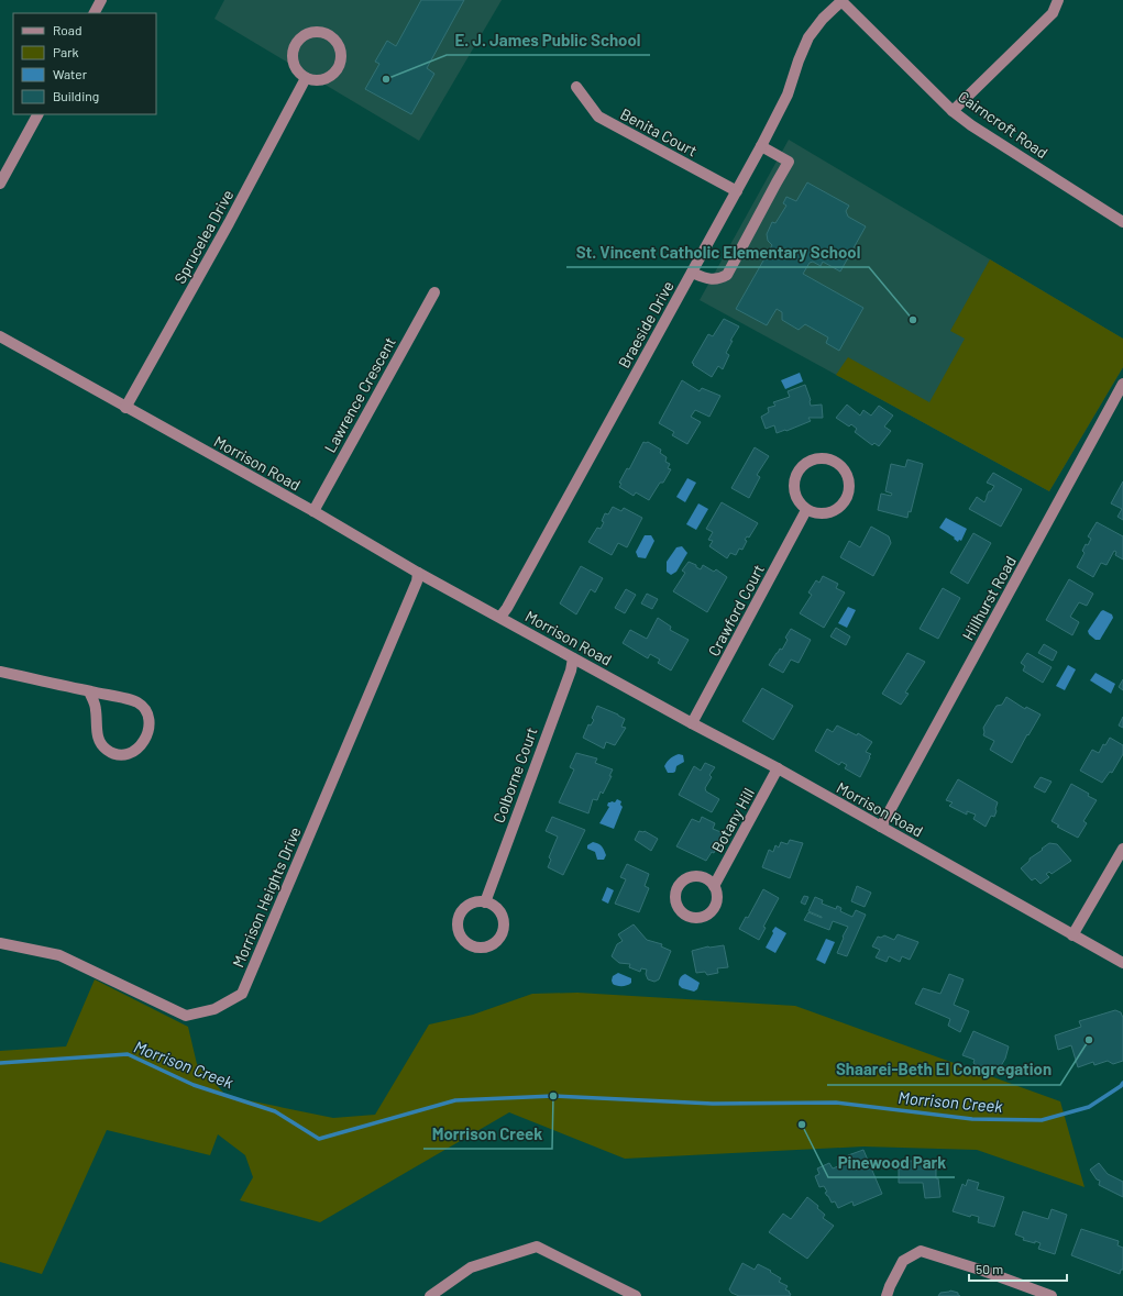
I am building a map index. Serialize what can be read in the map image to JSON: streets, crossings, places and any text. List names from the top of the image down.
{
  "streets": {
    "street": [
      "Cairncroft Road",
      "Benita Court",
      "Sprucelea Drive",
      "Braeside Drive",
      "Lawrence Crescent",
      "Morrison Road",
      "Hillhurst Road",
      "Crawford Court",
      "Colborne Court",
      "Botany Hill",
      "Morrison Heights Drive"
    ]
  },
  "crossings": [
    ["Cairncroft Road", "Braeside Drive"],
    ["Benita Court", "Braeside Drive"],
    ["Sprucelea Drive", "Morrison Road"],
    ["Braeside Drive", "Morrison Road"],
    ["Lawrence Crescent", "Morrison Road"],
    ["Morrison Road", "Hillhurst Road"],
    ["Morrison Road", "Crawford Court"],
    ["Morrison Road", "Colborne Court"],
    ["Morrison Road", "Botany Hill"],
    ["Morrison Road", "Morrison Heights Drive"]
  ],
  "water": ["Morrison Creek"],
  "places": [
    "E. J. James Public School",
    "St. Vincent Catholic Elementary School",
    "Shaarei-Beth El Congregation",
    "Morrison Creek",
    "Pinewood Park"
  ],
  "legend": [
    "Road",
    "Park",
    "Water",
    "Building"
  ],
  "scale_bar": "50 m"
}
